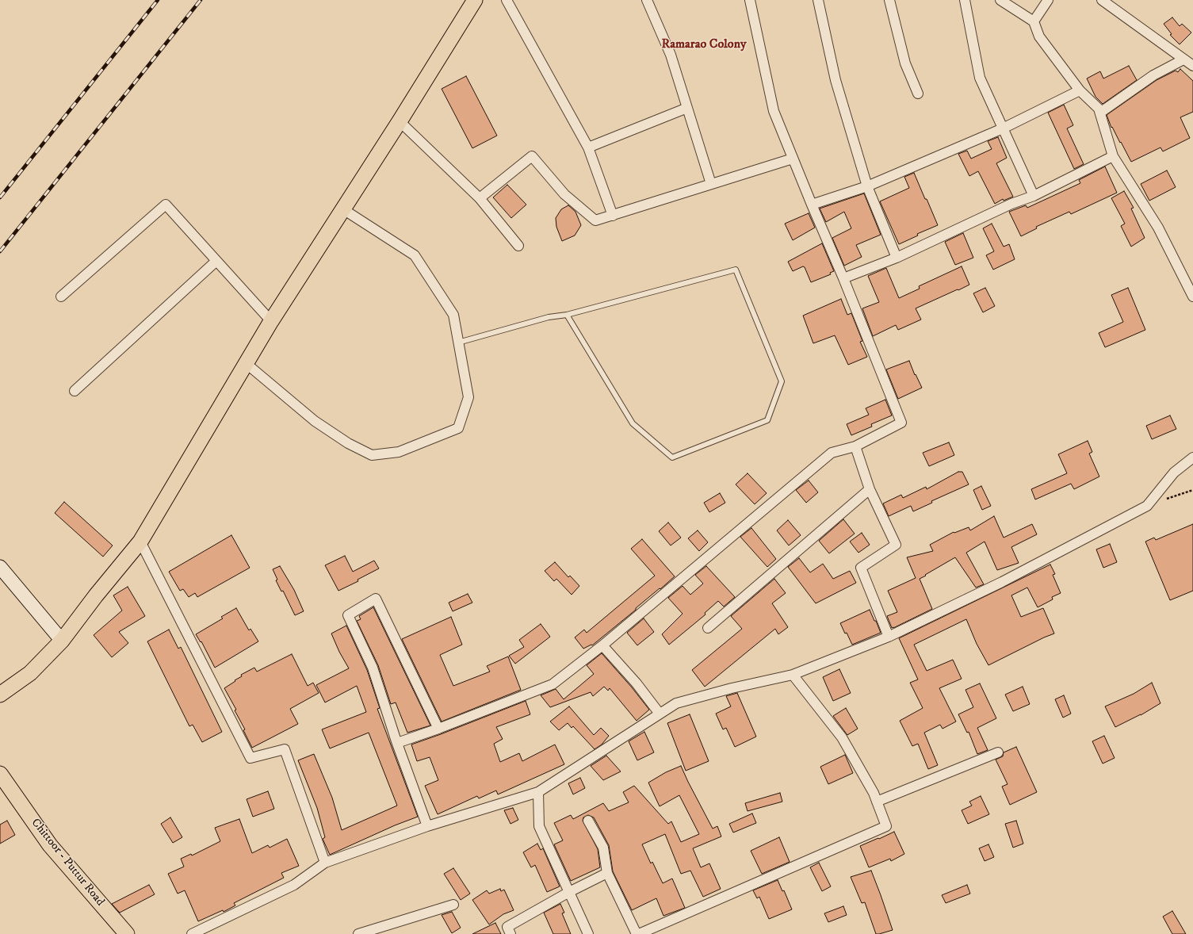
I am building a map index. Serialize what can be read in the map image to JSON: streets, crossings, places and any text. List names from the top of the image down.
{
  "streets": {
    "main road": ["Chittoor - Puttur Road"]
  },
  "districts": ["Ramarao Colony"]
}
